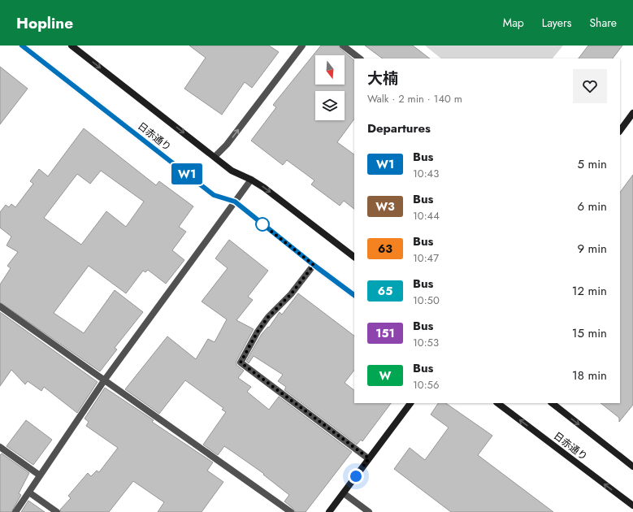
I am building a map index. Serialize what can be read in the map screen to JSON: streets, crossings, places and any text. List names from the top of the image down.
{
  "streets": {
    "main road": ["日赤通り"]
  },
  "lines": ["bus line W1"],
  "north": "bottom",
  "page": {
    "header": "Hopline",
    "nav": ["Map", "Layers", "Share"],
    "on_map": "W1",
    "heading": [
      ["大楠", "Walk · 2 min · 140 m"],
      "Departures"
    ],
    "list": [
      {
        "mark": "W1",
        "name": "Bus",
        "note": "10:43",
        "value": "5 min"
      },
      {
        "mark": "W3",
        "name": "Bus",
        "note": "10:44",
        "value": "6 min"
      },
      {
        "mark": "63",
        "name": "Bus",
        "note": "10:47",
        "value": "9 min"
      },
      {
        "mark": "65",
        "name": "Bus",
        "note": "10:50",
        "value": "12 min"
      },
      {
        "mark": "151",
        "name": "Bus",
        "note": "10:53",
        "value": "15 min"
      },
      {
        "mark": "W",
        "name": "Bus",
        "note": "10:56",
        "value": "18 min"
      }
    ]
  }
}
